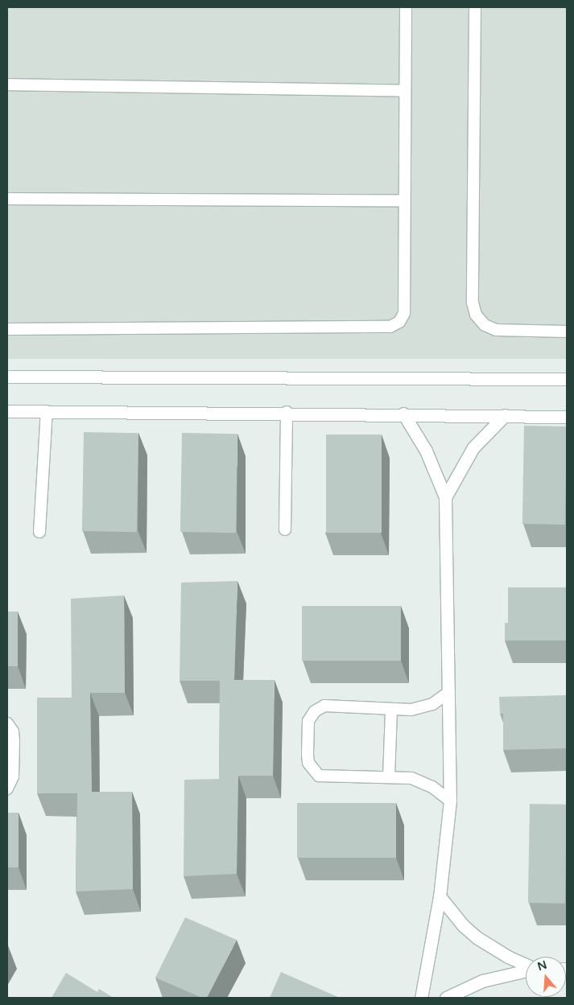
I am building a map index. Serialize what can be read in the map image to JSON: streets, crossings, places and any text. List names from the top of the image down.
{
  "north": "top"
}
